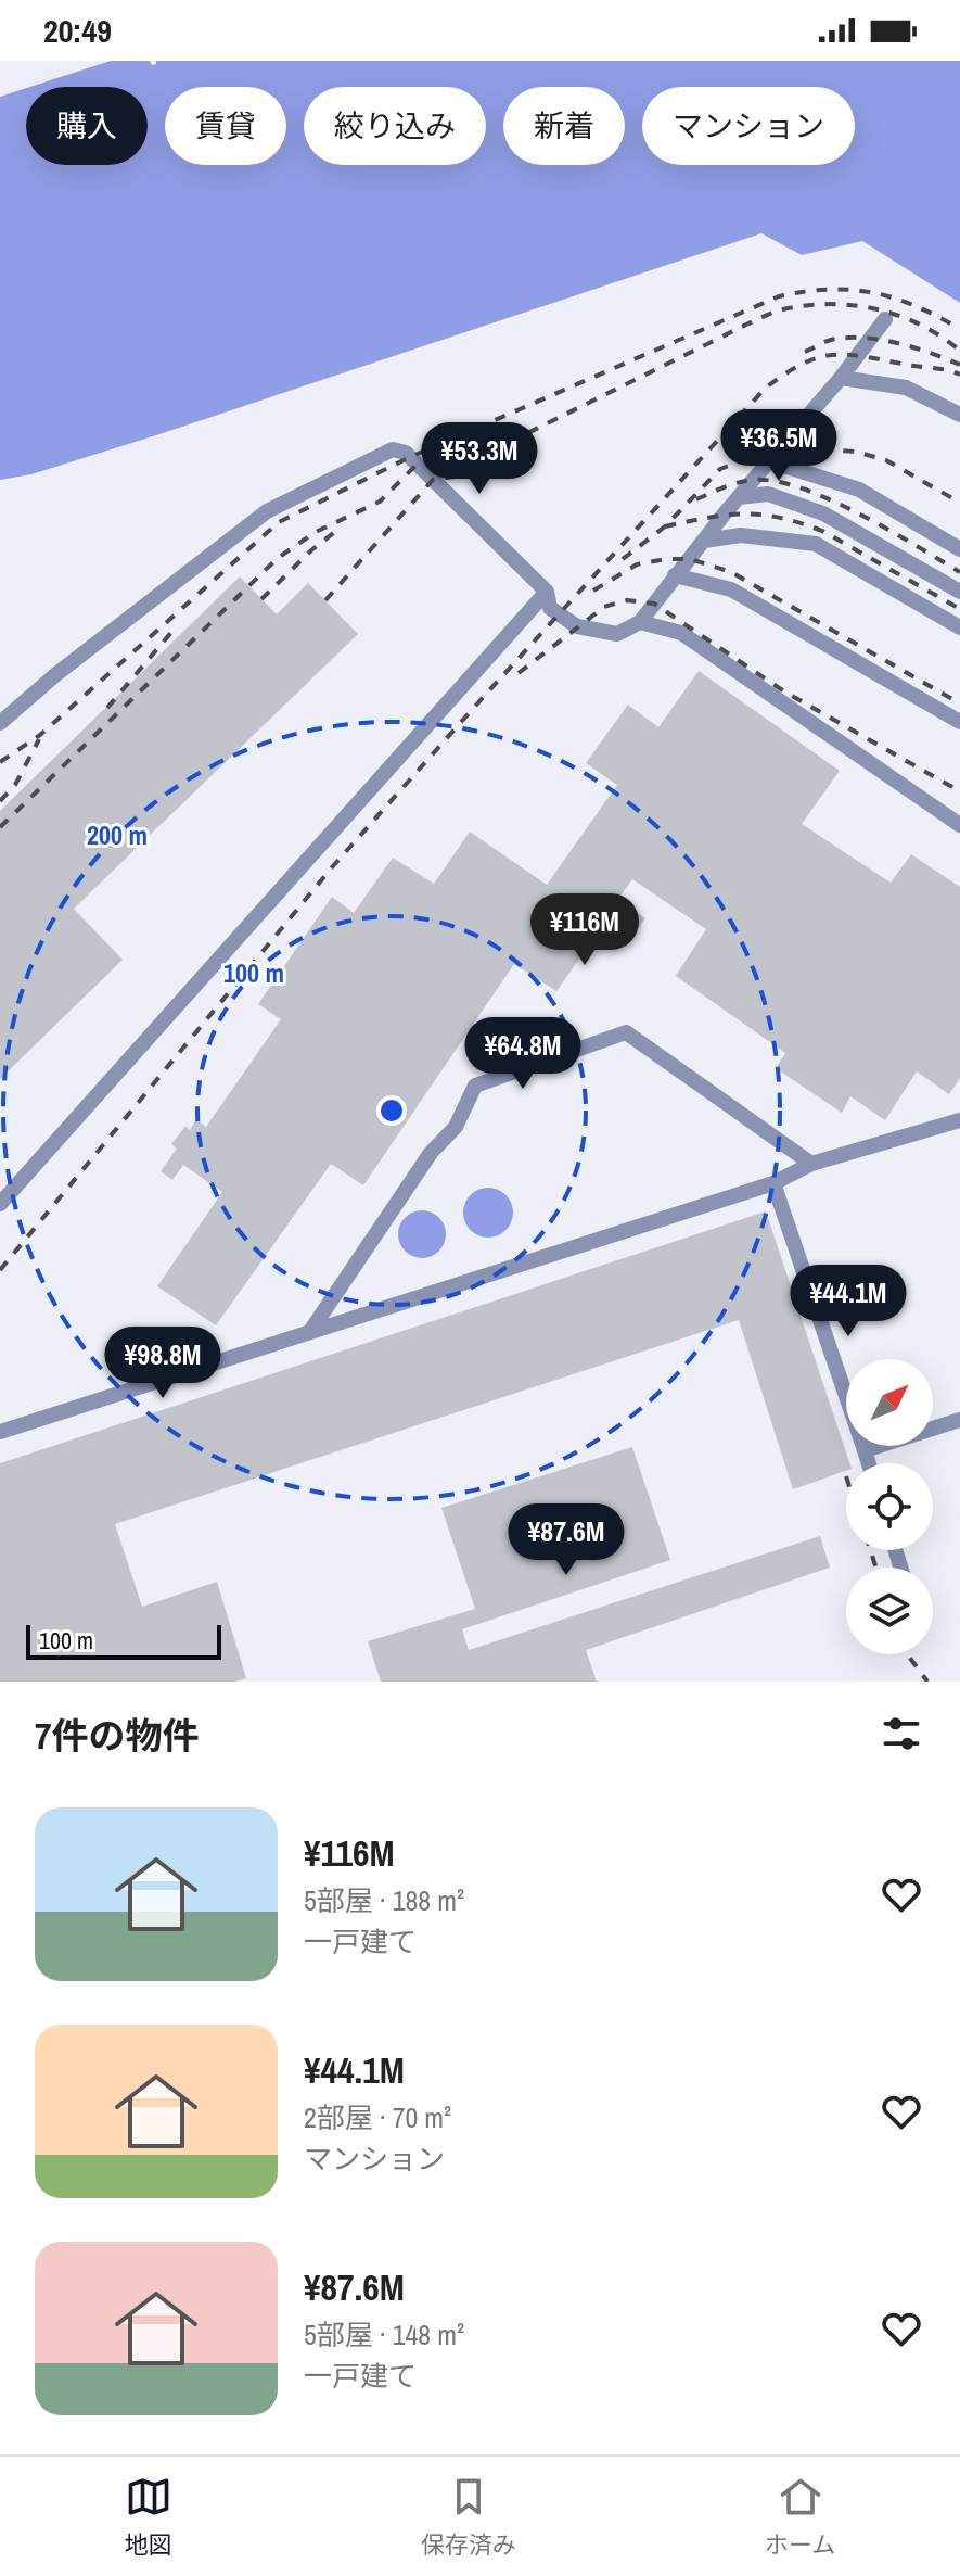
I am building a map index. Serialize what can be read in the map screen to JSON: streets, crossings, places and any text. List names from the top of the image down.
{
  "scale_bar": "100 m",
  "north": "top right",
  "page": {
    "status": "20:49",
    "chip": [
      "購入",
      "賃貸",
      "絞り込み",
      "新着",
      "マンション"
    ],
    "price": [
      "¥36.5M",
      "¥53.3M",
      "¥116M",
      "¥64.8M",
      "¥44.1M",
      "¥98.8M",
      "¥87.6M"
    ],
    "scale": "100 m",
    "heading": "7件の物件",
    "list": [
      {
        "name": "¥116M",
        "note": "5部屋 · 188 m² · 一戸建て"
      },
      {
        "name": "¥44.1M",
        "note": "2部屋 · 70 m² · マンション"
      },
      {
        "name": "¥87.6M",
        "note": "5部屋 · 148 m² · 一戸建て"
      }
    ],
    "tabs": ["地図", "保存済み", "ホーム"]
  },
  "rings": ["200 m", "100 m"]
}
